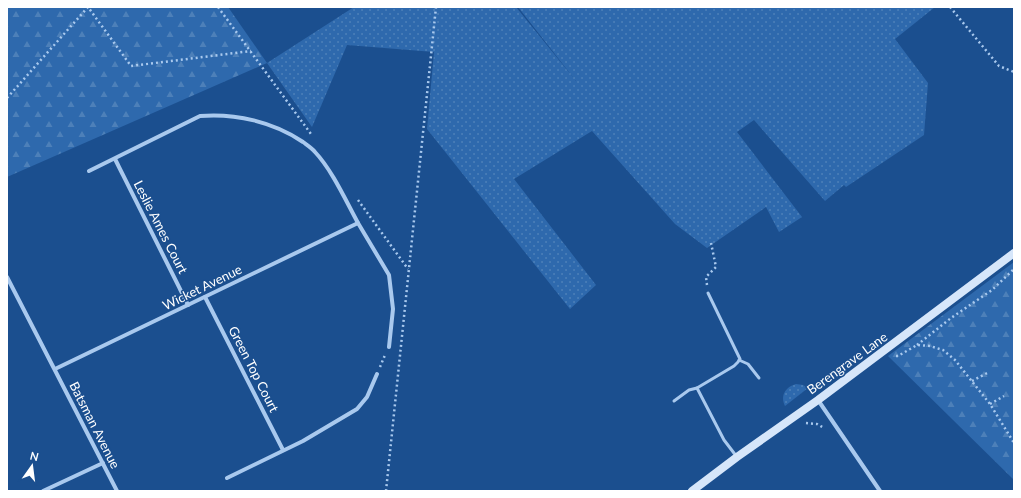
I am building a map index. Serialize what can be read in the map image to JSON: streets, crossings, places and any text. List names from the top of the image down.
{
  "streets": {
    "street": [
      "Leslie Ames Court",
      "Wicket Avenue",
      "Berengrave Lane",
      "Green Top Court",
      "Batsman Avenue"
    ]
  },
  "crossings": [
    ["Leslie Ames Court", "Wicket Avenue"],
    ["Wicket Avenue", "Green Top Court"],
    ["Wicket Avenue", "Batsman Avenue"]
  ],
  "north": "top"
}
